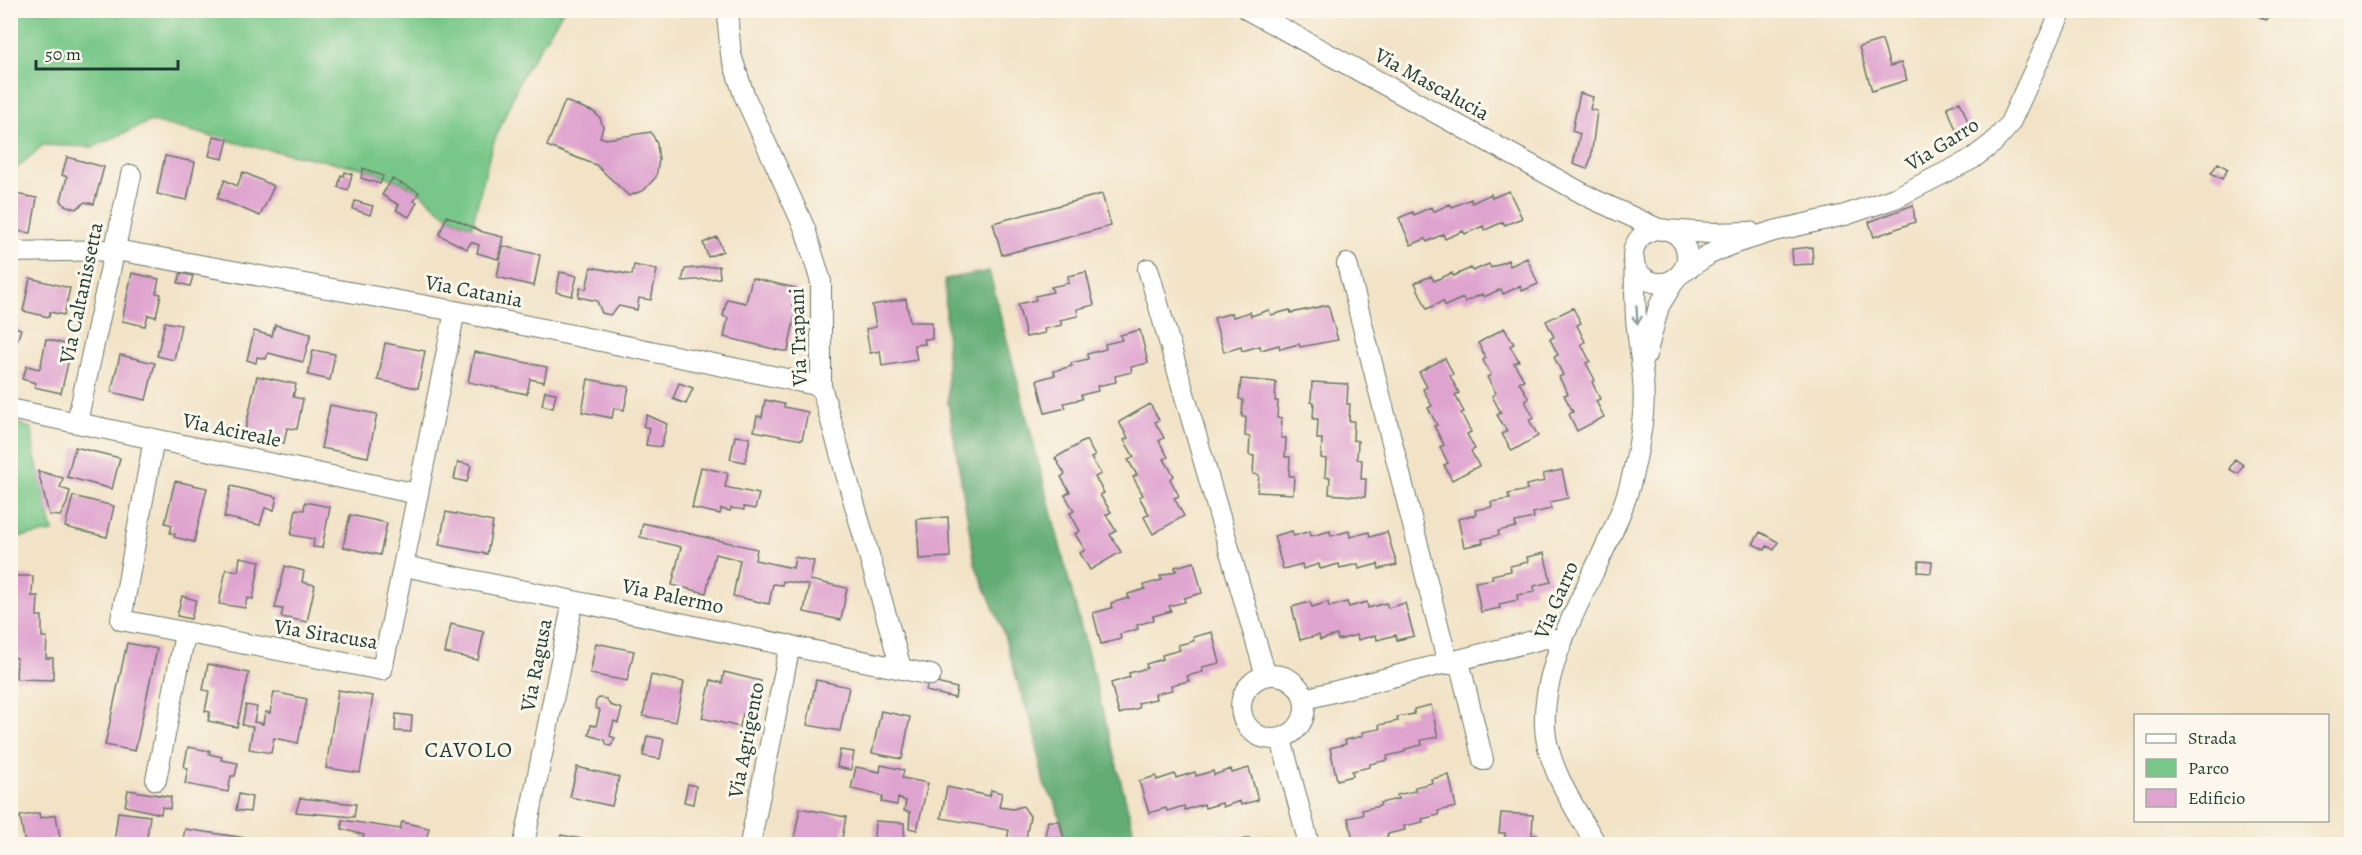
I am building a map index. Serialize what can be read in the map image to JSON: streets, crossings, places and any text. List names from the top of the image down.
{
  "streets": {
    "street": [
      "Via Mascalucia",
      "Via Garro",
      "Via Catania",
      "Via Caltanissetta",
      "Via Trapani",
      "Via Acireale",
      "Via Palermo",
      "Via Siracusa",
      "Via Ragusa",
      "Via Agrigento"
    ]
  },
  "crossings": [
    ["Via Catania", "Via Caltanissetta"],
    ["Via Catania", "Via Trapani"],
    ["Via Catania", "Via Siracusa"],
    ["Via Caltanissetta", "Via Acireale"],
    ["Via Trapani", "Via Palermo"],
    ["Via Acireale", "Via Siracusa"],
    ["Via Palermo", "Via Siracusa"],
    ["Via Palermo", "Via Ragusa"],
    ["Via Palermo", "Via Agrigento"]
  ],
  "districts": ["CAVOLO"],
  "legend": ["Strada", "Parco", "Edificio"],
  "scale_bar": "50 m"
}
